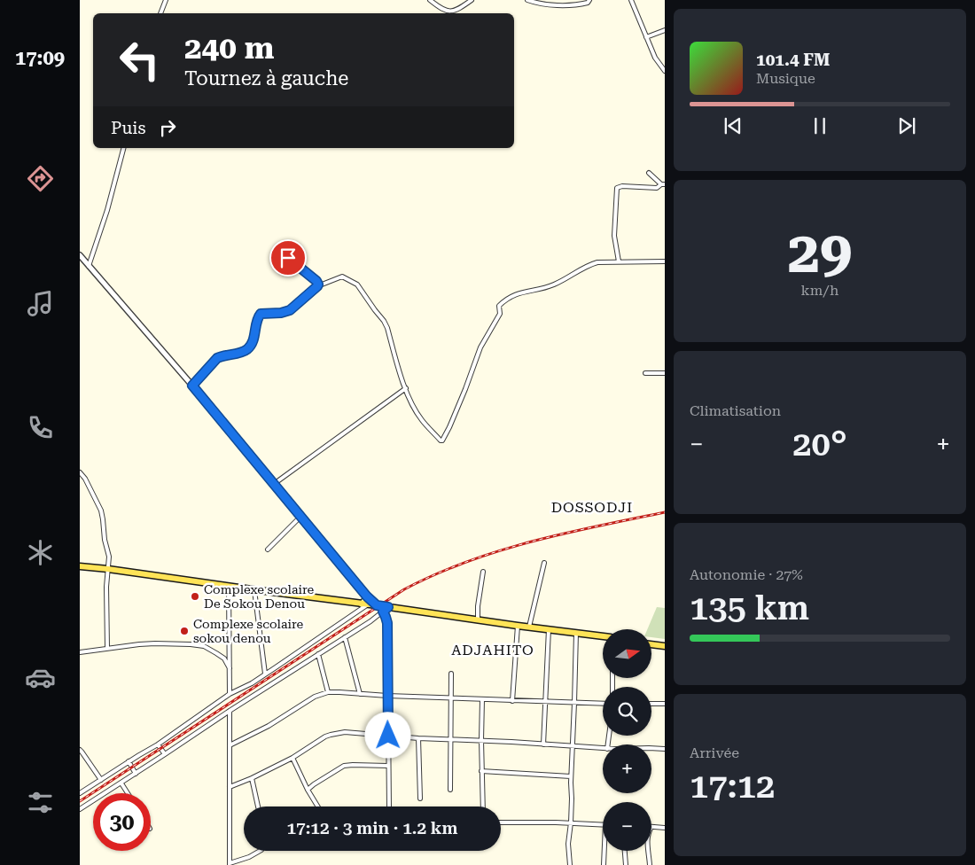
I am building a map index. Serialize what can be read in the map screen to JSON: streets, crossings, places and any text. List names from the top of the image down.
{
  "districts": ["DOSSODJI", "ADJAHITO"],
  "places": ["Complexe scolaire De Sokou Denou", "Complexe scolaire sokou denou"],
  "north": "right",
  "page": {
    "tabs": "17:09",
    "turn": ["240 m", "Tournez à gauche"],
    "song": ["101.4 FM", "Musique"],
    "then": "Puis",
    "tile": [
      ["29", "km/h"],
      "Climatisation",
      ["Autonomie · 27%", "135 km"],
      ["Arrivée", "17:12"]
    ],
    "heat": ["−", "20°", "+"],
    "map_buttons": ["+", "−"],
    "limit": "30",
    "trip": "17:12 · 3 min · 1.2 km"
  }
}
